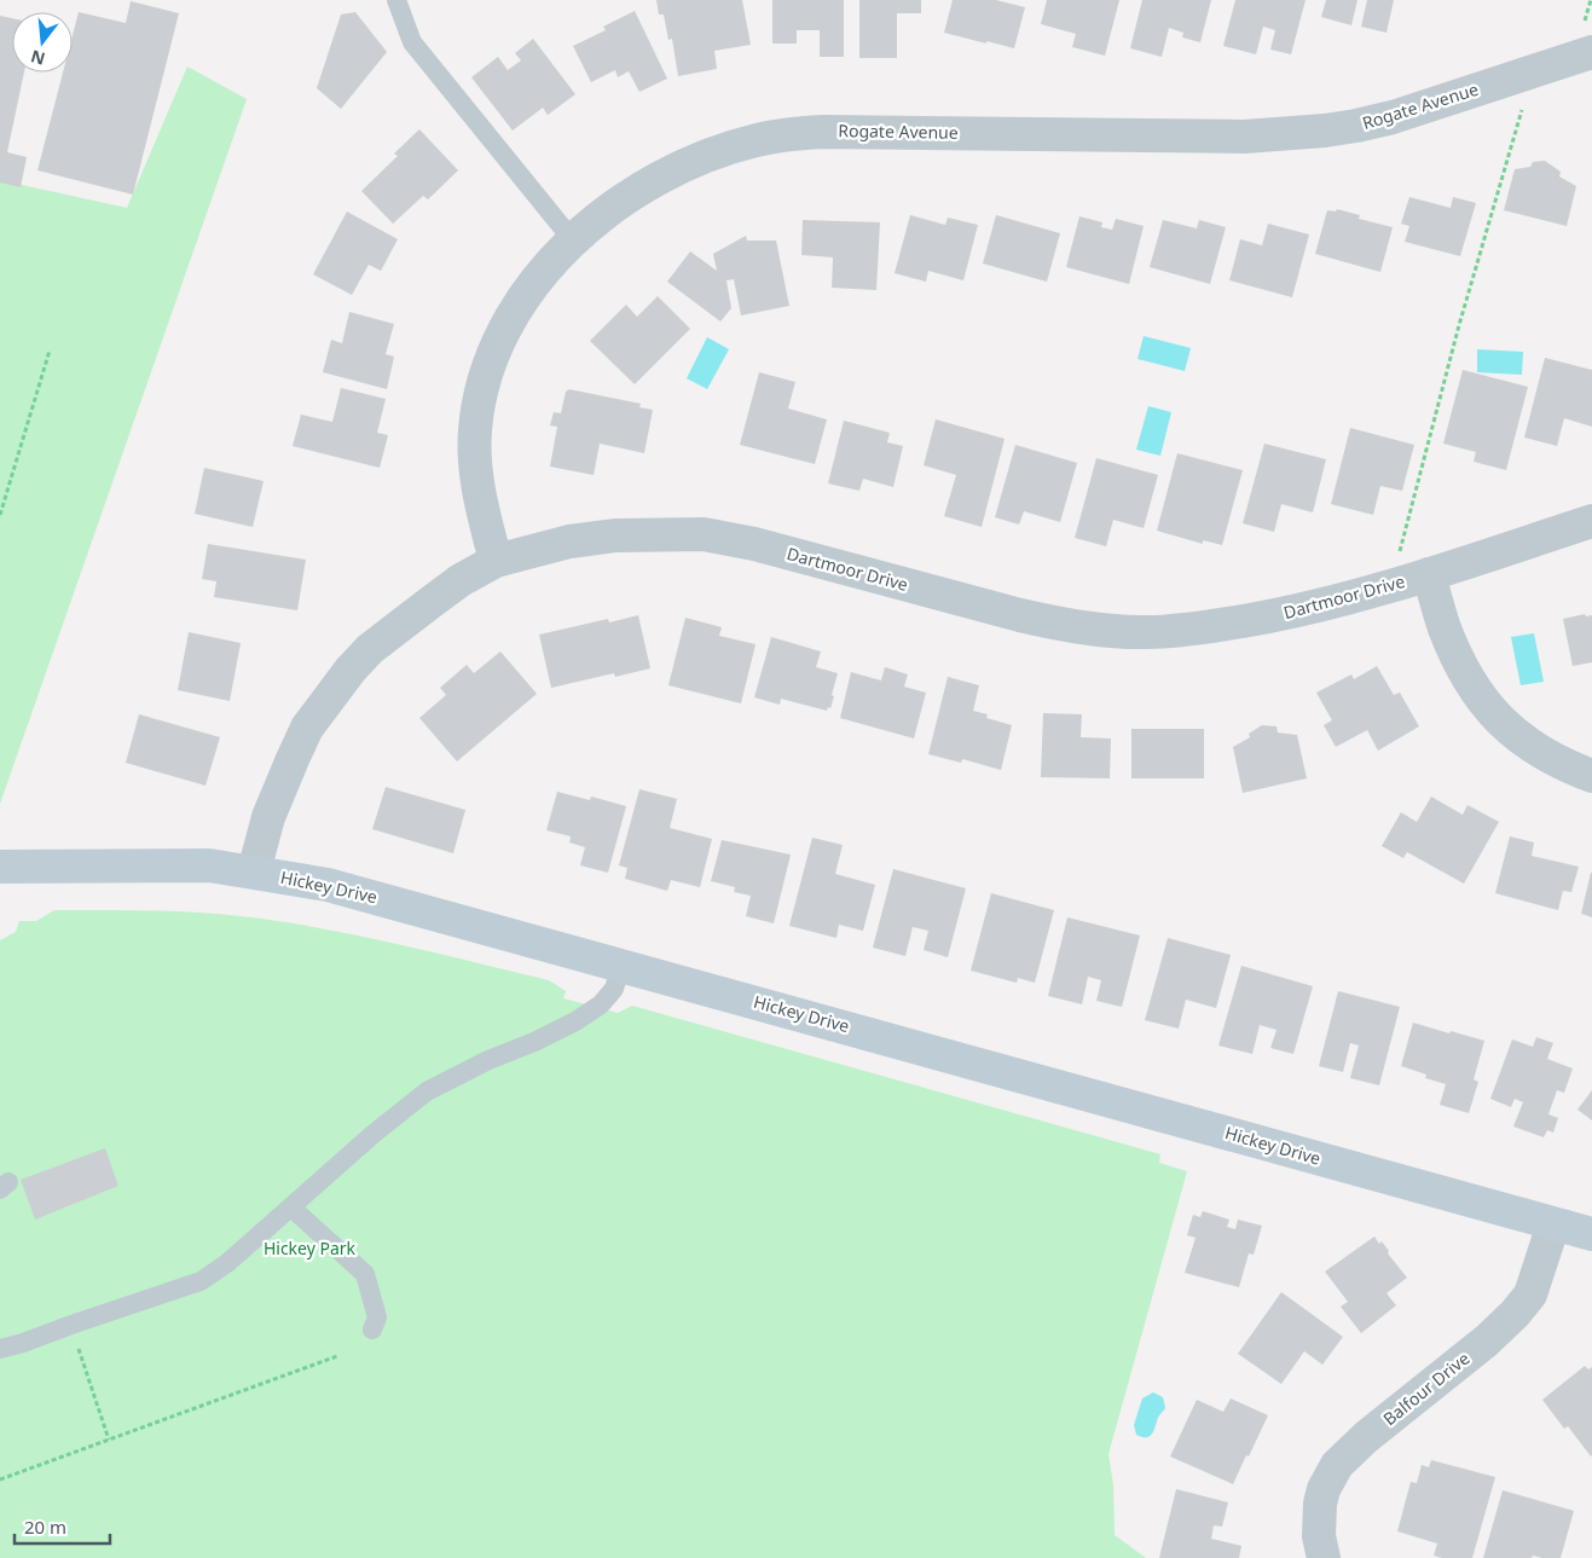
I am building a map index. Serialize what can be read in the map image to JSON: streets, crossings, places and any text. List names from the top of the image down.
{
  "streets": {
    "street": [
      "Rogate Avenue",
      "Dartmoor Drive",
      "Hickey Drive",
      "Balfour Drive"
    ]
  },
  "crossings": [
    ["Rogate Avenue", "Dartmoor Drive"],
    ["Dartmoor Drive", "Hickey Drive"],
    ["Hickey Drive", "Balfour Drive"]
  ],
  "parks": ["Hickey Park"],
  "scale_bar": "20 m",
  "north": "bottom"
}
